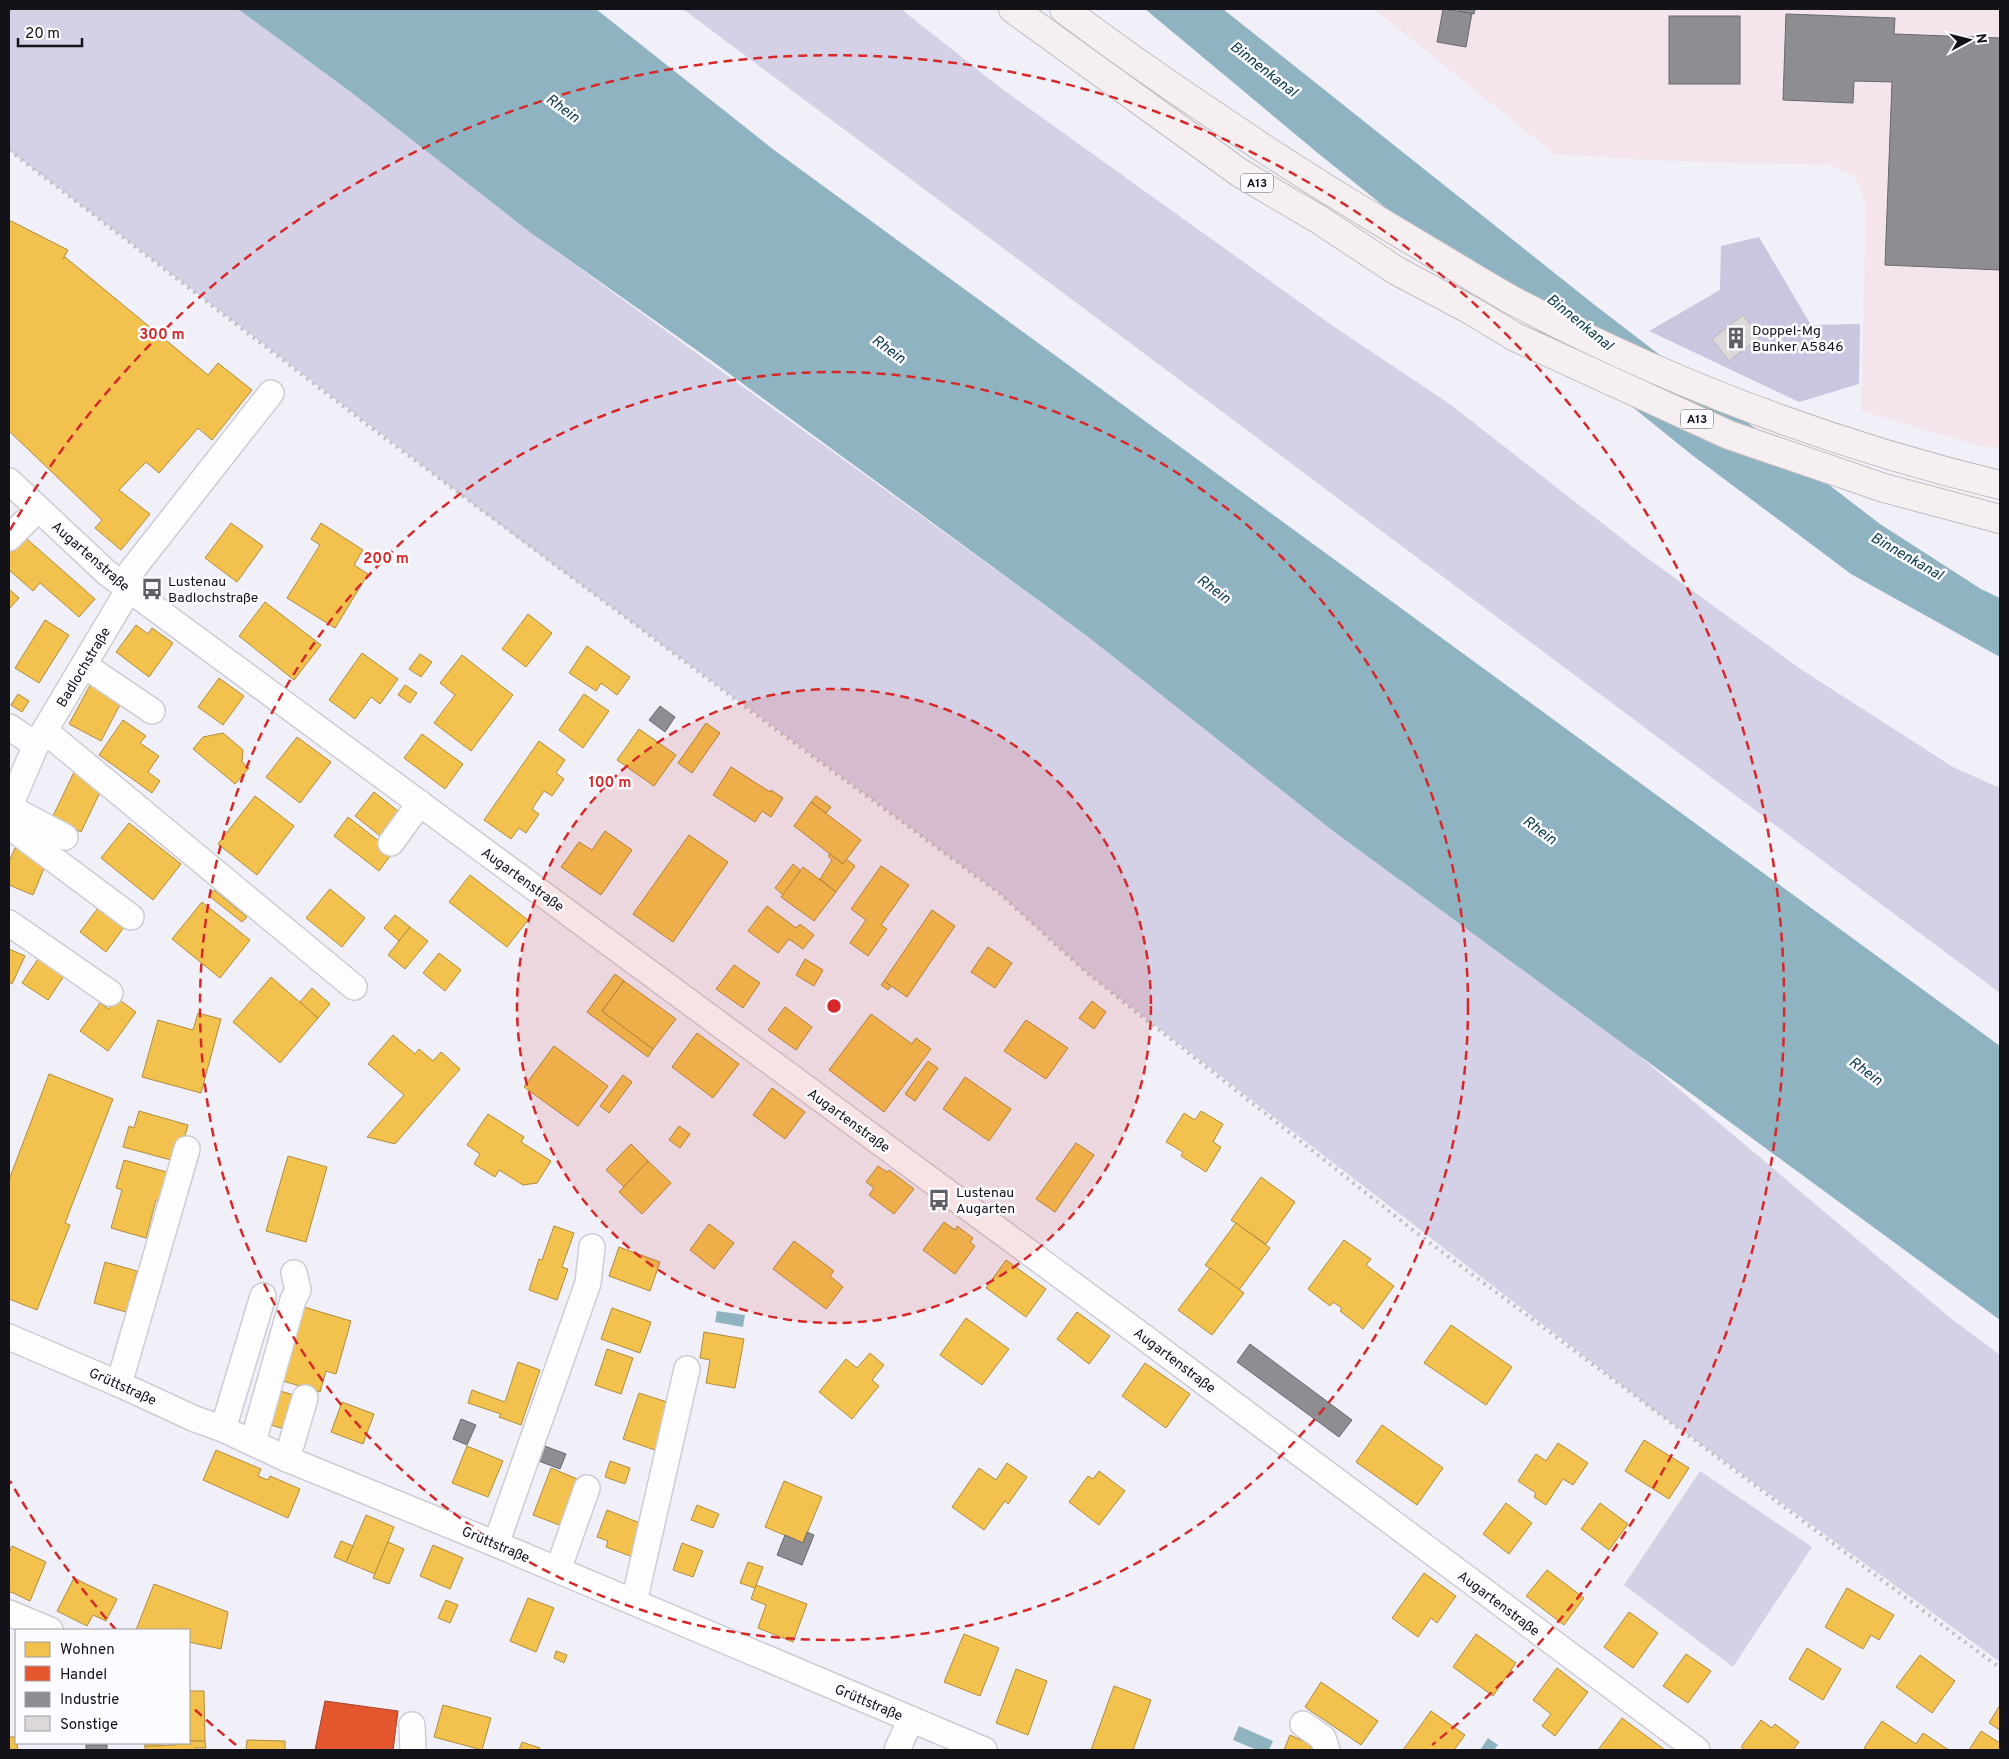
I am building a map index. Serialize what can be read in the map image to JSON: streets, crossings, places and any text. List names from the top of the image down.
{
  "streets": {
    "highway": ["A13"],
    "street": ["Augartenstraße", "Badlochstraße", "Grüttstraße"]
  },
  "crossings": [
    ["Augartenstraße", "Badlochstraße"]
  ],
  "water": ["Binnenkanal", "Rhein"],
  "places": {
    "building": ["Doppel-Mg Bunker A5846"],
    "bus stop": ["Lustenau Badlochstraße", "Lustenau Augarten"]
  },
  "legend": [
    "Wohnen",
    "Handel",
    "Industrie",
    "Sonstige"
  ],
  "scale_bar": "20 m",
  "north": "right",
  "rings": ["300 m", "200 m", "100 m"]
}
